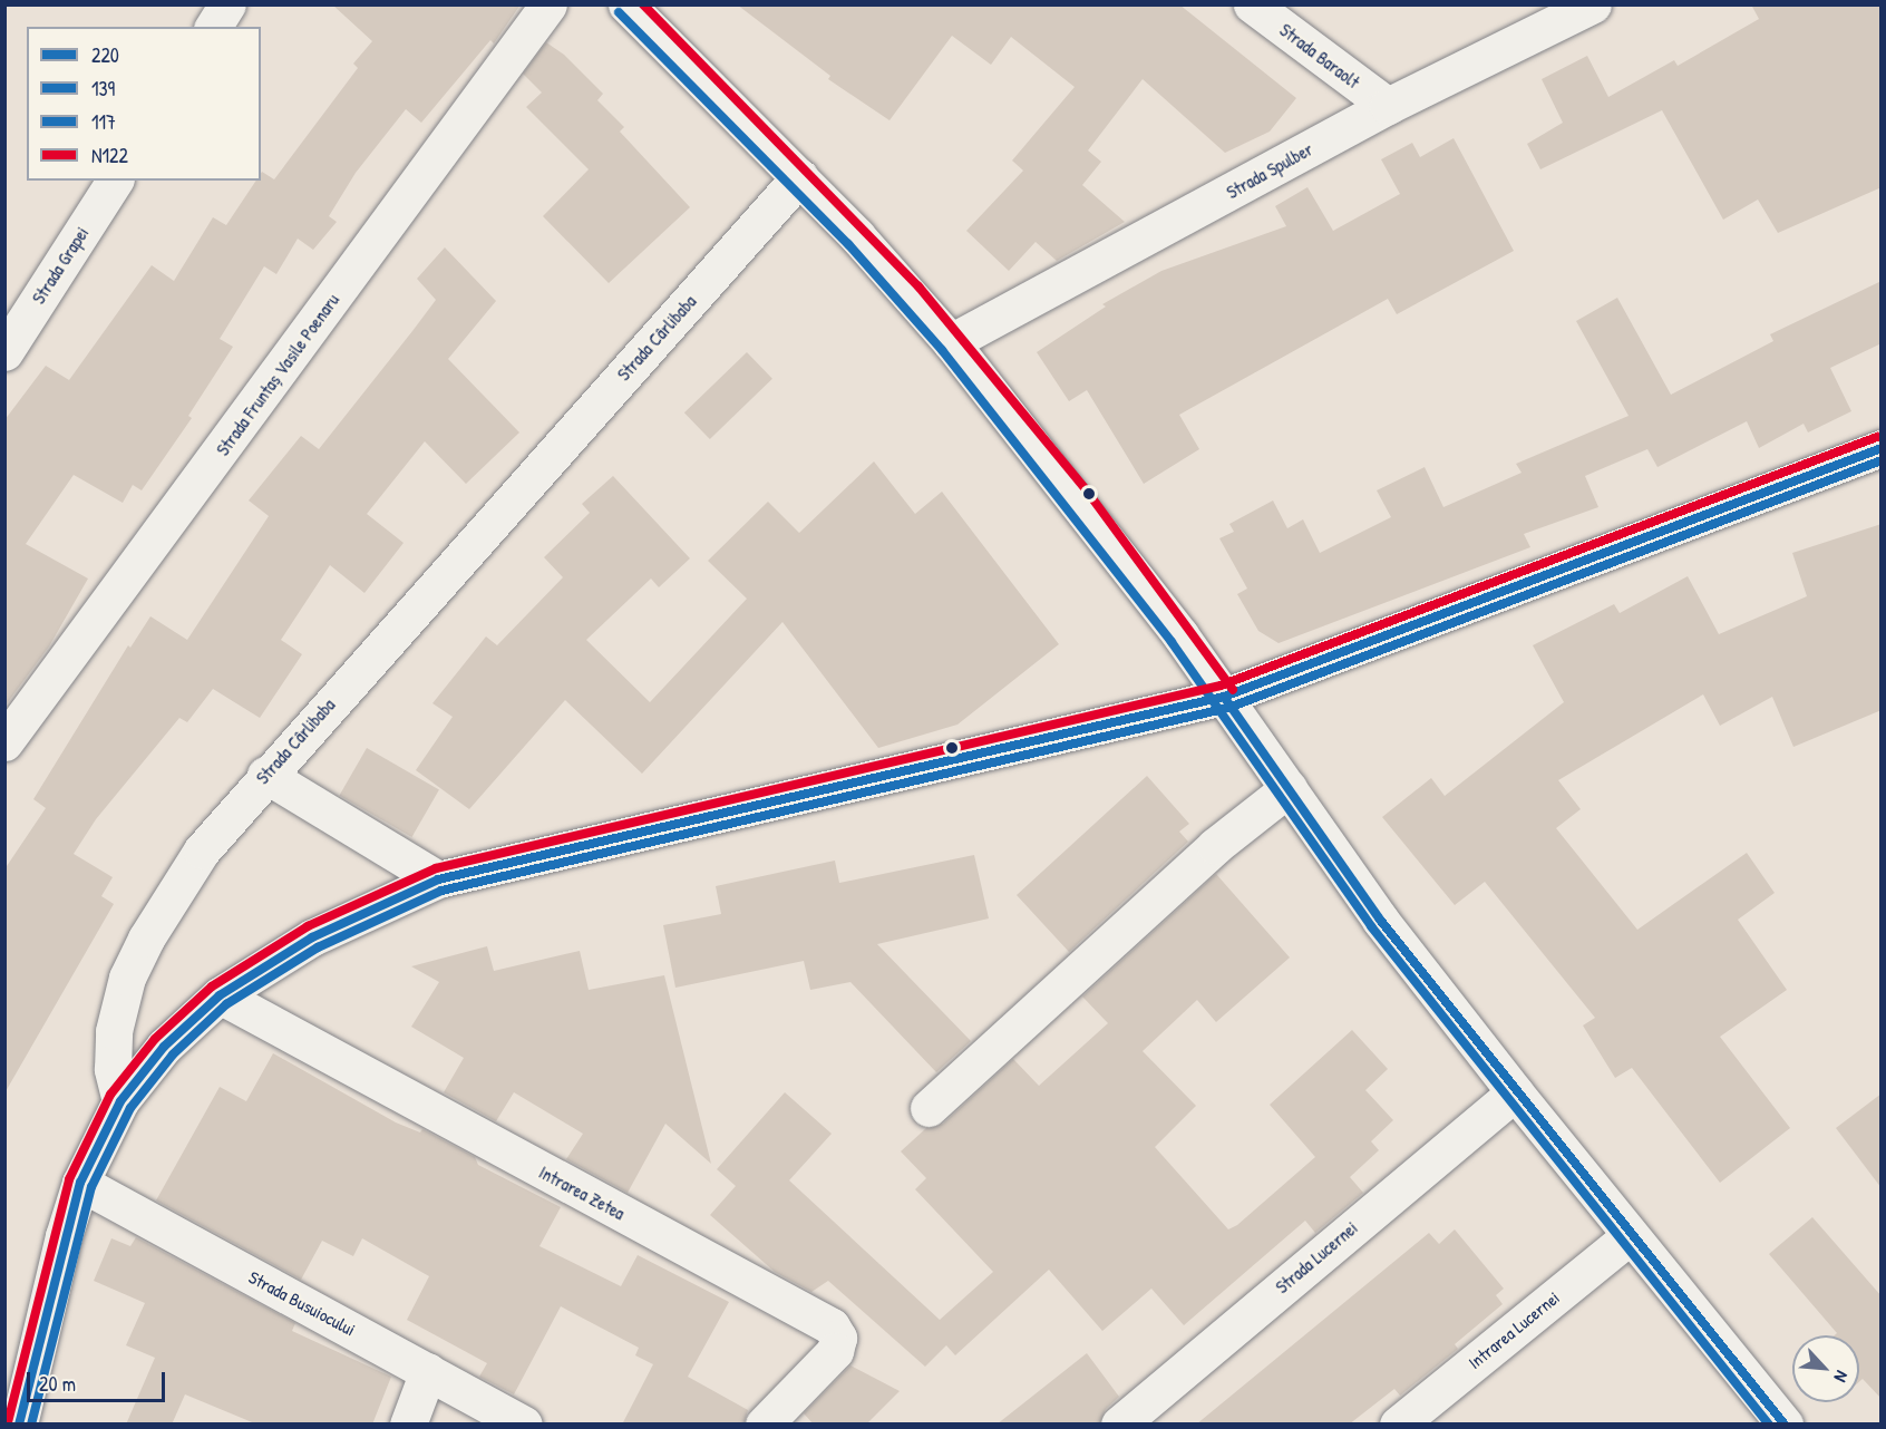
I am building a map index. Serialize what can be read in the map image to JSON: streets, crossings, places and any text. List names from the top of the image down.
{
  "streets": {
    "street": [
      "Strada Baraolt",
      "Strada Spulber",
      "Strada Grapei",
      "Strada Cârlibaba",
      "Strada Fruntaș Vasile Poenaru",
      "Intrarea Zetea",
      "Strada Lucernei",
      "Strada Busuiocului",
      "Intrarea Lucernei"
    ]
  },
  "crossings": [
    ["Strada Baraolt", "Strada Spulber"]
  ],
  "lines": [
    "transit line N122",
    "transit line 117",
    "transit line 220",
    "transit line 139"
  ],
  "legend": [
    "220",
    "139",
    "117",
    "N122"
  ],
  "scale_bar": "20 m",
  "north": "bottom right"
}
